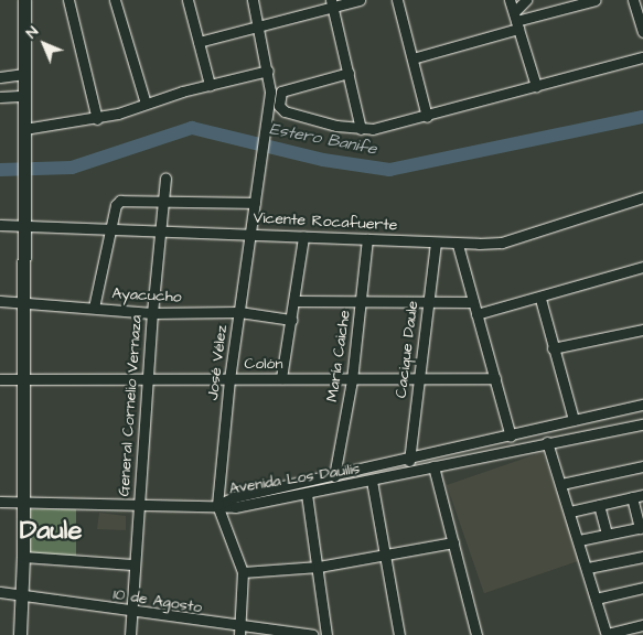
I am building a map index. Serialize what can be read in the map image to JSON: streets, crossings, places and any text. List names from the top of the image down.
{
  "streets": {
    "street": [
      "Vicente Rocafuerte",
      "Ayacucho",
      "Cacique Daule",
      "María Caiche",
      "José Vélez",
      "Colón",
      "General Cornelio Vernaza",
      "Avenida Los Dauilis",
      "10 de Agosto"
    ]
  },
  "crossings": [
    ["Vicente Rocafuerte", "Cacique Daule"],
    ["Vicente Rocafuerte", "María Caiche"],
    ["Vicente Rocafuerte", "José Vélez"],
    ["Vicente Rocafuerte", "General Cornelio Vernaza"],
    ["Ayacucho", "José Vélez"],
    ["Ayacucho", "General Cornelio Vernaza"],
    ["Cacique Daule", "Colón"],
    ["Cacique Daule", "Avenida Los Dauilis"],
    ["María Caiche", "Colón"],
    ["María Caiche", "Avenida Los Dauilis"],
    ["José Vélez", "Colón"],
    ["José Vélez", "Avenida Los Dauilis"],
    ["José Vélez", "10 de Agosto"],
    ["Colón", "General Cornelio Vernaza"],
    ["General Cornelio Vernaza", "10 de Agosto"]
  ],
  "districts": ["Daule"],
  "water": ["Estero Banife"],
  "north": "top left"
}
